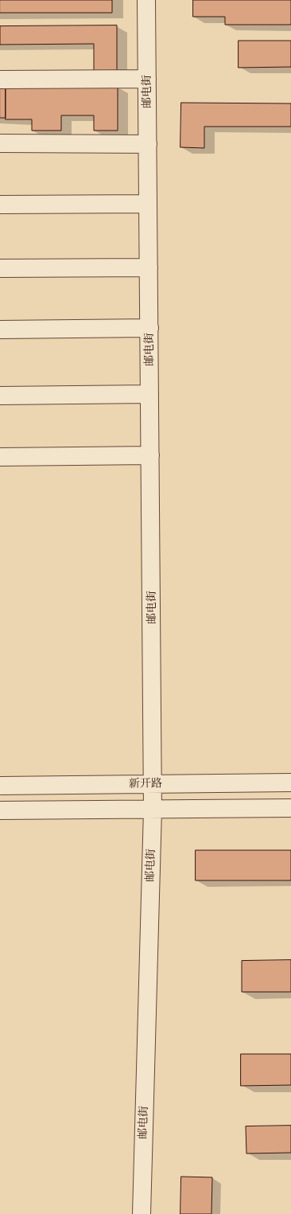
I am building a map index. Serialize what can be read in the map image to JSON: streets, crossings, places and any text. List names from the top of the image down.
{
  "streets": {
    "street": ["邮电街", "新开路"]
  },
  "crossings": [
    ["邮电街", "新开路"]
  ]
}
